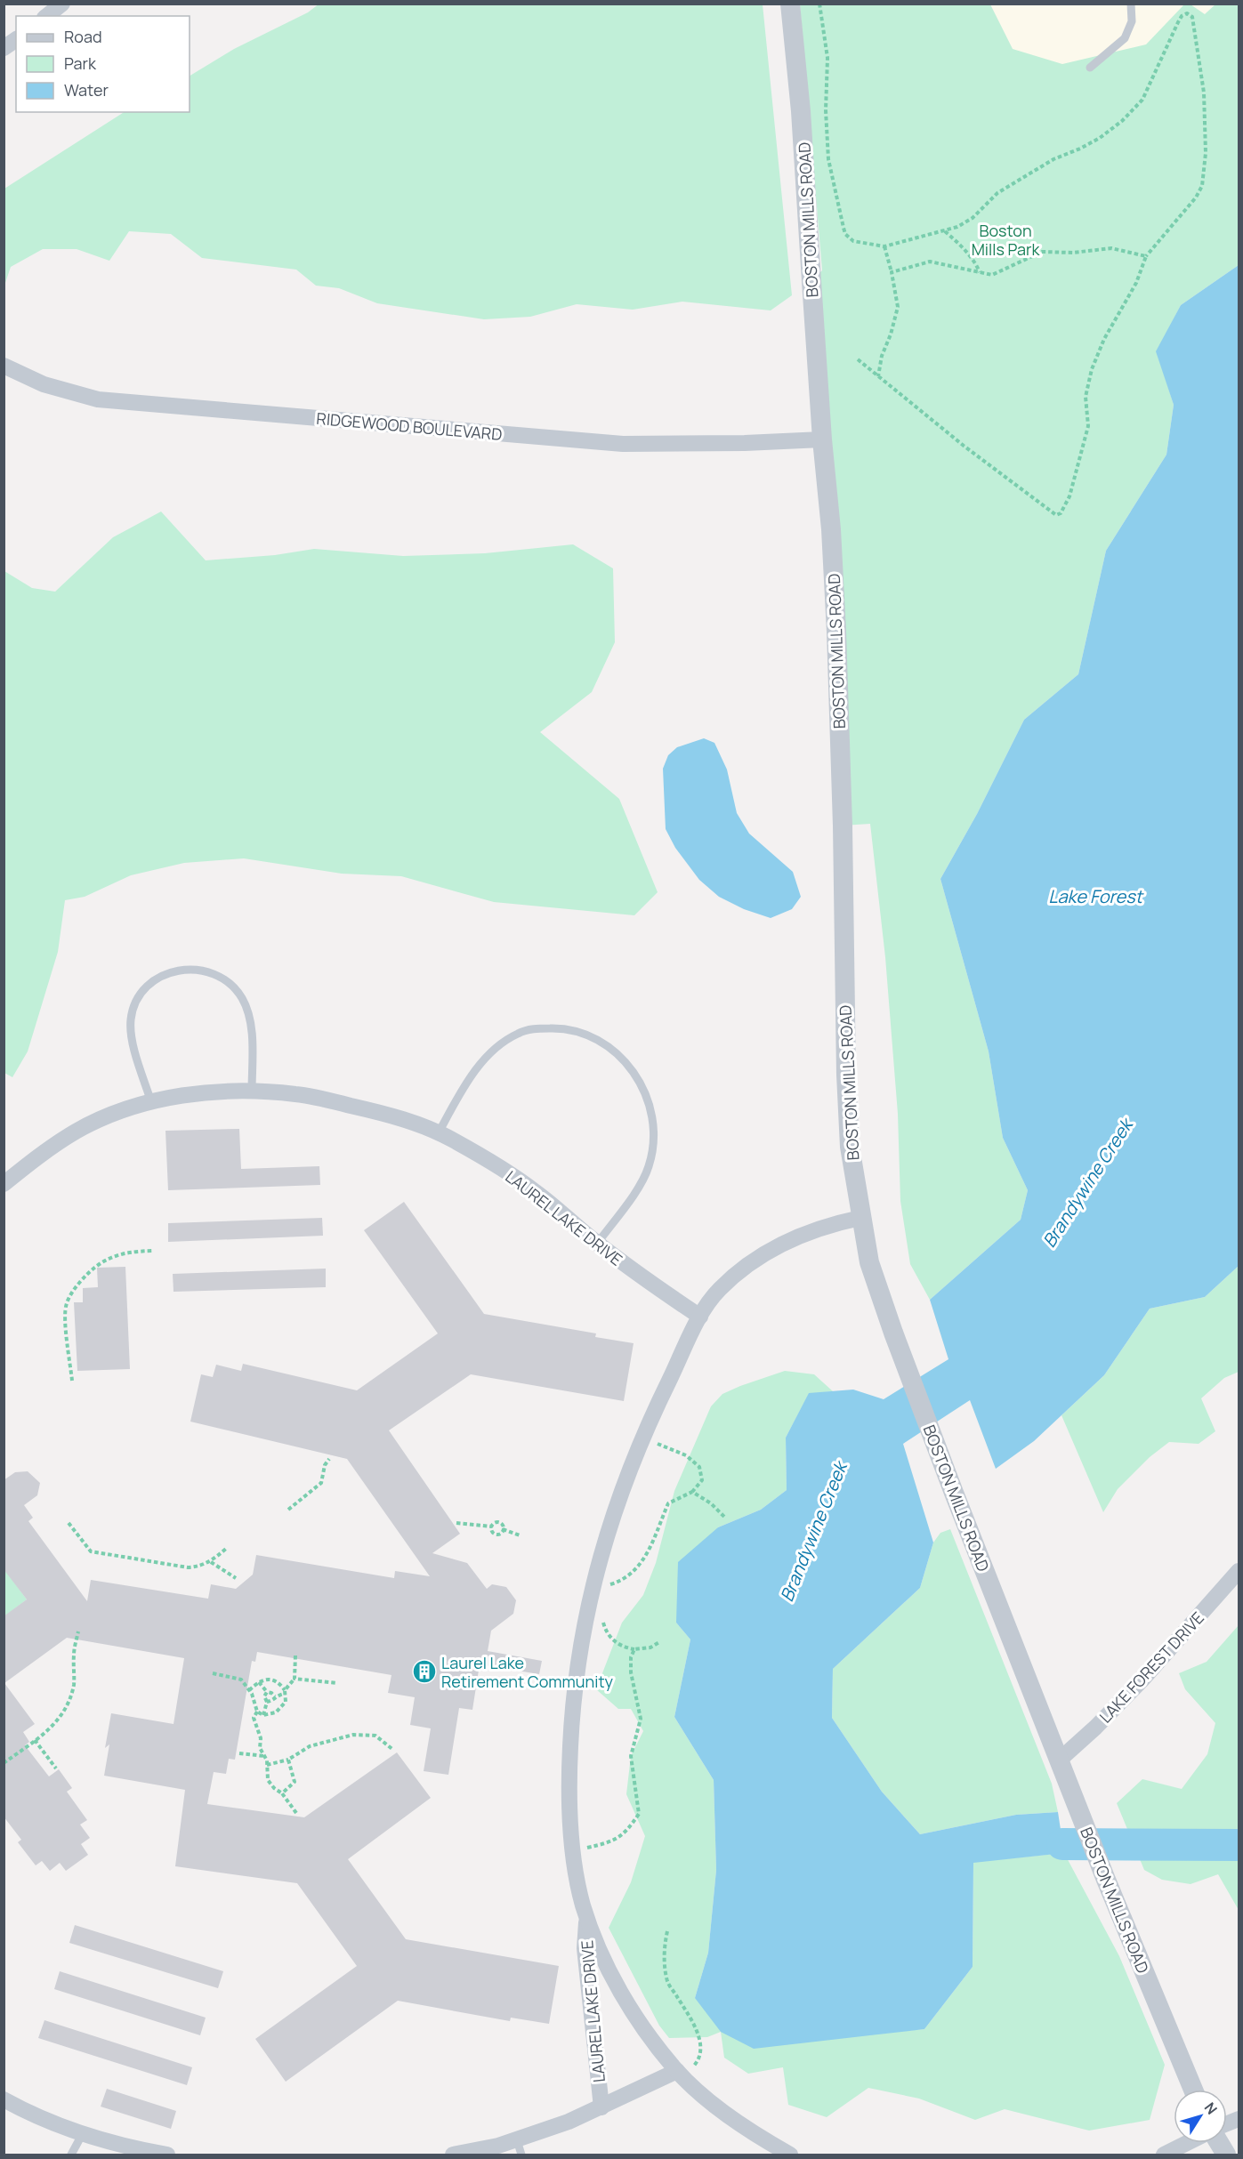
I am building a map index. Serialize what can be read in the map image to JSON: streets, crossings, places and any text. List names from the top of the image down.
{
  "streets": {
    "street": [
      "BOSTON MILLS ROAD",
      "RIDGEWOOD BOULEVARD",
      "LAUREL LAKE DRIVE",
      "LAKE FOREST DRIVE"
    ]
  },
  "crossings": [
    ["BOSTON MILLS ROAD", "RIDGEWOOD BOULEVARD"],
    ["BOSTON MILLS ROAD", "LAUREL LAKE DRIVE"],
    ["BOSTON MILLS ROAD", "LAKE FOREST DRIVE"]
  ],
  "water": ["Lake Forest", "Brandywine Creek"],
  "parks": ["Boston Mills Park"],
  "places": {
    "building": ["Laurel Lake Retirement Community"]
  },
  "legend": ["Road", "Park", "Water"],
  "north": "top right"
}
